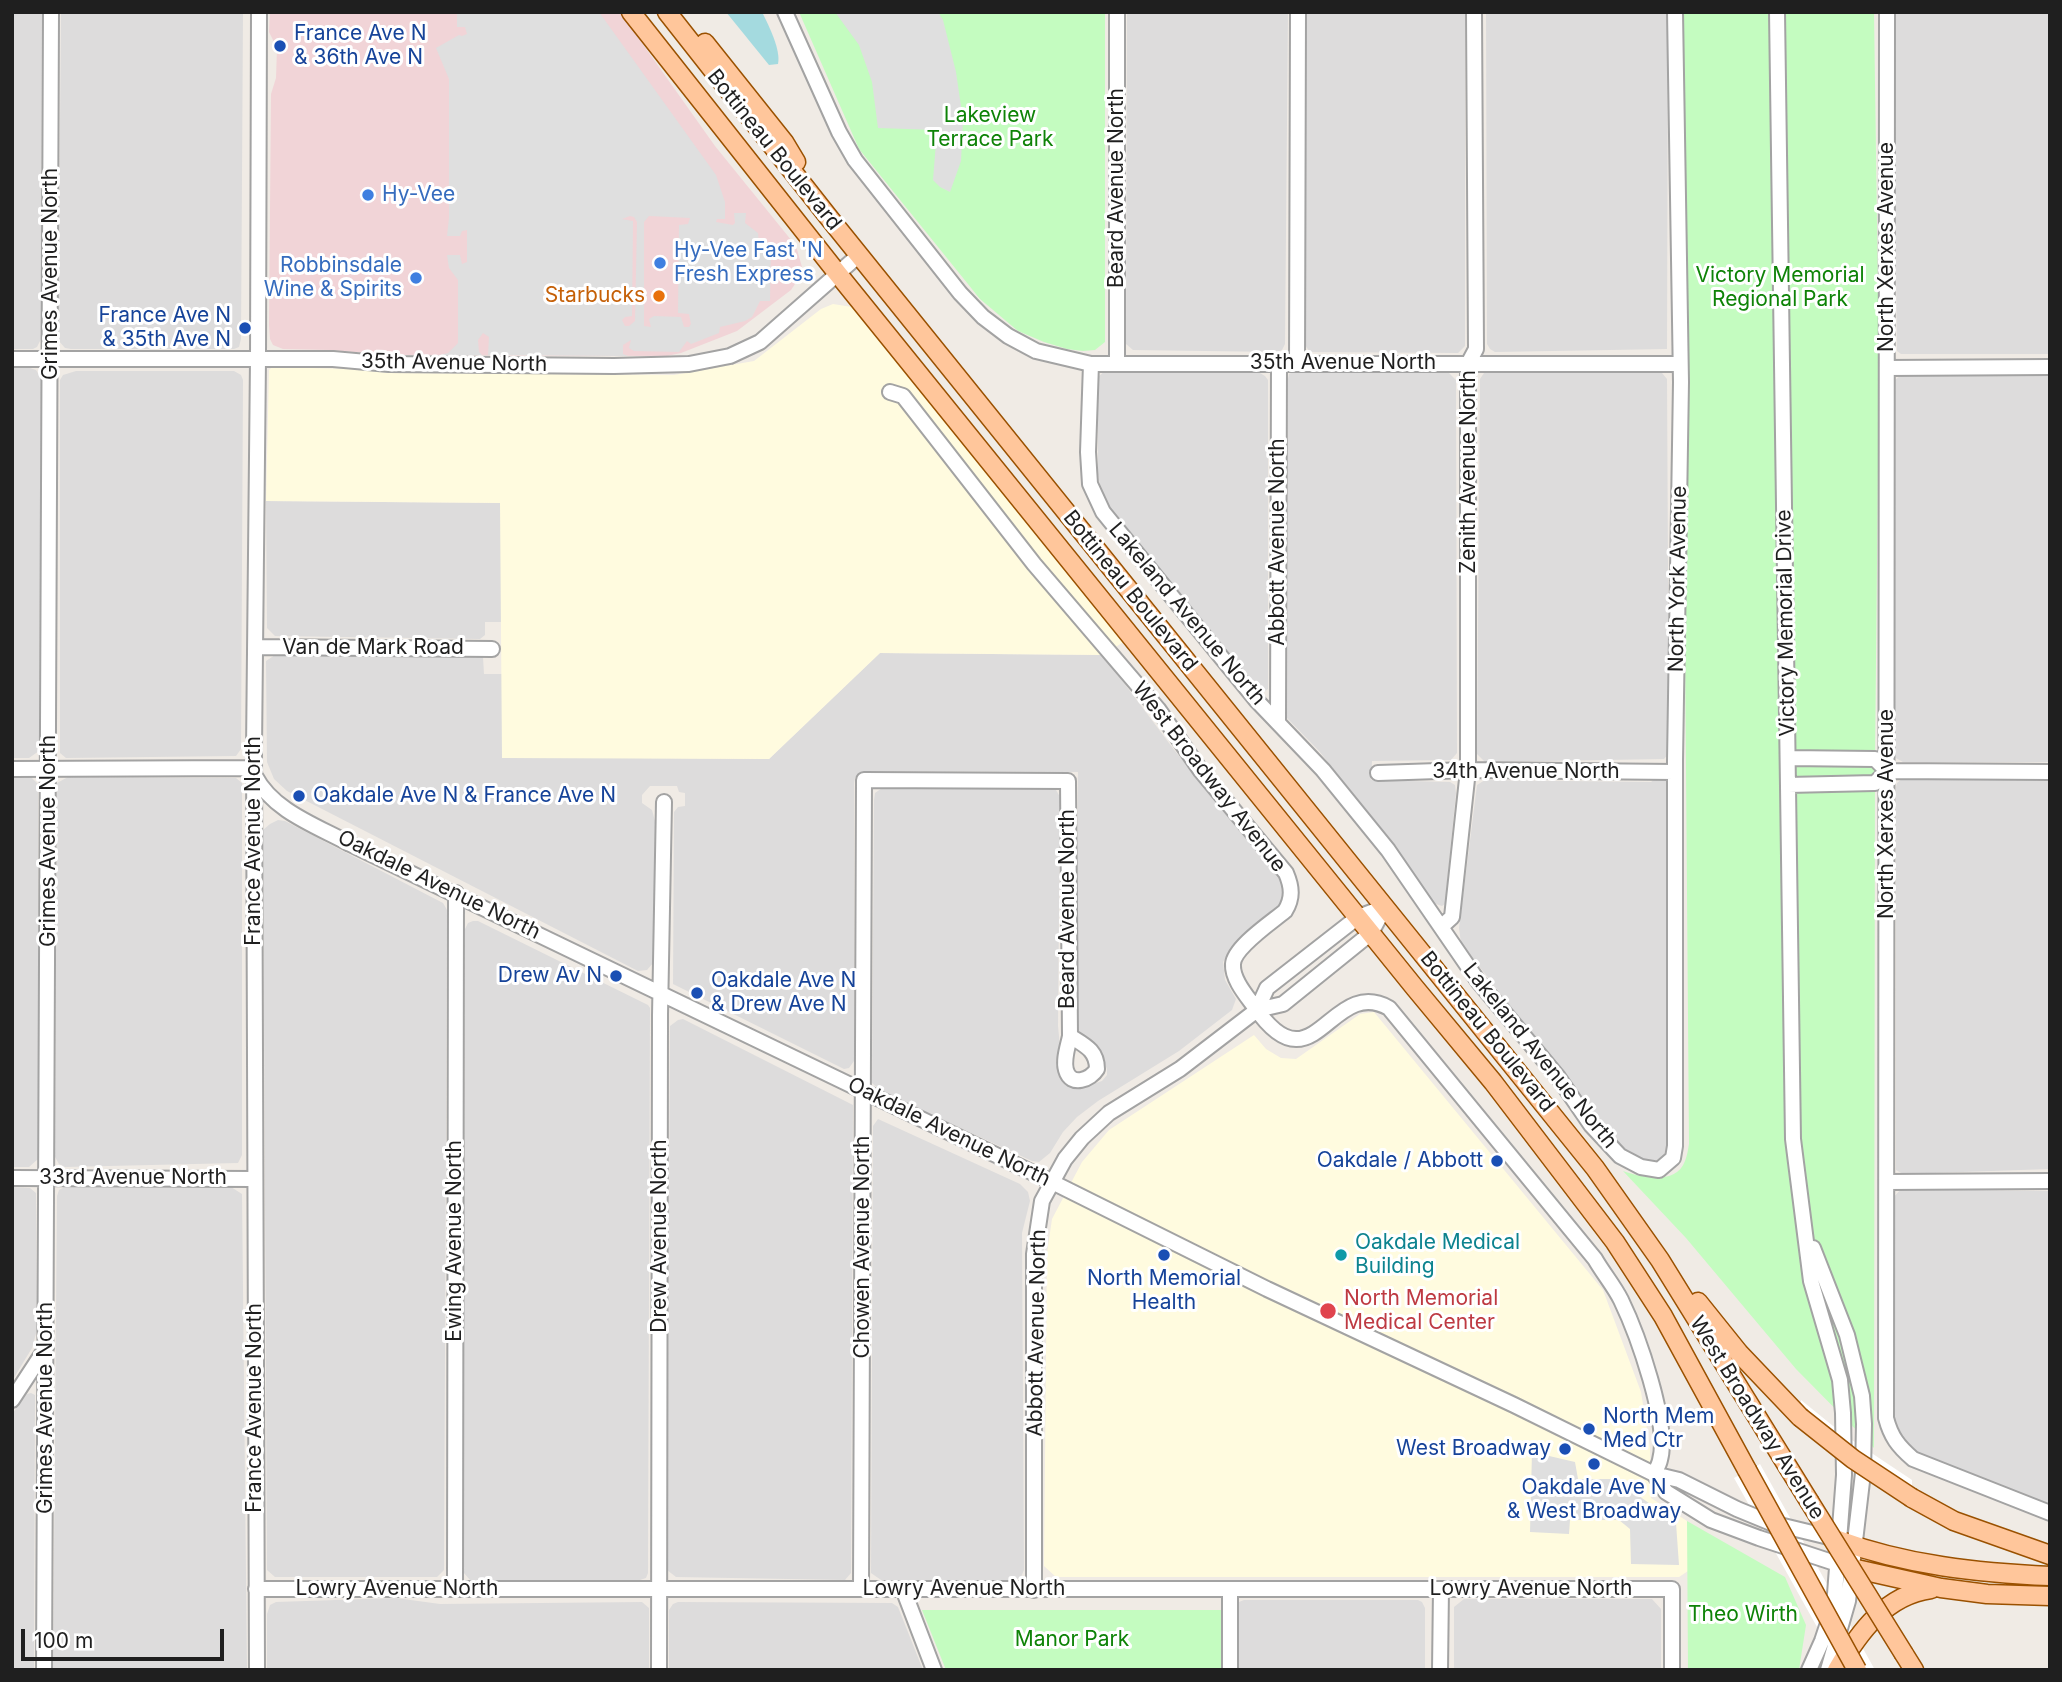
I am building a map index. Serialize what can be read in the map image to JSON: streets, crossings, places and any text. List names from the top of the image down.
{
  "streets": {
    "main road": ["Bottineau Boulevard", "West Broadway Avenue"],
    "street": [
      "Beard Avenue North",
      "North Xerxes Avenue",
      "Grimes Avenue North",
      "35th Avenue North",
      "Zenith Avenue North",
      "Abbott Avenue North",
      "North York Avenue",
      "Lakeland Avenue North",
      "Victory Memorial Drive",
      "Van de Mark Road",
      "34th Avenue North",
      "France Avenue North",
      "Oakdale Avenue North",
      "33rd Avenue North",
      "Drew Avenue North",
      "Ewing Avenue North",
      "Chowen Avenue North",
      "Lowry Avenue North"
    ]
  },
  "crossings": [
    ["Bottineau Boulevard", "35th Avenue North"],
    ["Bottineau Boulevard", "Abbott Avenue North"],
    ["Bottineau Boulevard", "West Broadway Avenue"],
    ["Beard Avenue North", "35th Avenue North"],
    ["Beard Avenue North", "Chowen Avenue North"],
    ["Grimes Avenue North", "35th Avenue North"],
    ["Grimes Avenue North", "33rd Avenue North"],
    ["35th Avenue North", "Zenith Avenue North"],
    ["35th Avenue North", "Abbott Avenue North"],
    ["35th Avenue North", "North York Avenue"],
    ["35th Avenue North", "Lakeland Avenue North"],
    ["35th Avenue North", "France Avenue North"],
    ["Zenith Avenue North", "Lakeland Avenue North"],
    ["Zenith Avenue North", "34th Avenue North"],
    ["Abbott Avenue North", "Lakeland Avenue North"],
    ["Abbott Avenue North", "West Broadway Avenue"],
    ["Abbott Avenue North", "Oakdale Avenue North"],
    ["Abbott Avenue North", "Lowry Avenue North"],
    ["North York Avenue", "Lakeland Avenue North"],
    ["North York Avenue", "34th Avenue North"],
    ["Van de Mark Road", "France Avenue North"],
    ["West Broadway Avenue", "Oakdale Avenue North"],
    ["France Avenue North", "Oakdale Avenue North"],
    ["France Avenue North", "33rd Avenue North"],
    ["France Avenue North", "Lowry Avenue North"],
    ["Oakdale Avenue North", "Drew Avenue North"],
    ["Oakdale Avenue North", "Ewing Avenue North"],
    ["Oakdale Avenue North", "Chowen Avenue North"],
    ["Drew Avenue North", "Lowry Avenue North"],
    ["Ewing Avenue North", "Lowry Avenue North"],
    ["Chowen Avenue North", "Lowry Avenue North"]
  ],
  "parks": [
    "Lakeview Terrace Park",
    "Victory Memorial Regional Park",
    "Theo Wirth",
    "Manor Park"
  ],
  "places": [
    "France Ave N & 36th Ave N",
    "Hy-Vee",
    "Hy-Vee Fast 'N Fresh Express",
    "Robbinsdale Wine & Spirits",
    "Starbucks",
    "France Ave N & 35th Ave N",
    "Oakdale Ave N & France Ave N",
    "Drew Av N",
    "Oakdale Ave N & Drew Ave N",
    "Oakdale / Abbott",
    "North Memorial Health",
    "Oakdale Medical Building",
    "North Memorial Medical Center",
    "North Mem Med Ctr",
    "West Broadway",
    "Oakdale Ave N & West Broadway"
  ],
  "scale_bar": "100 m"
}
